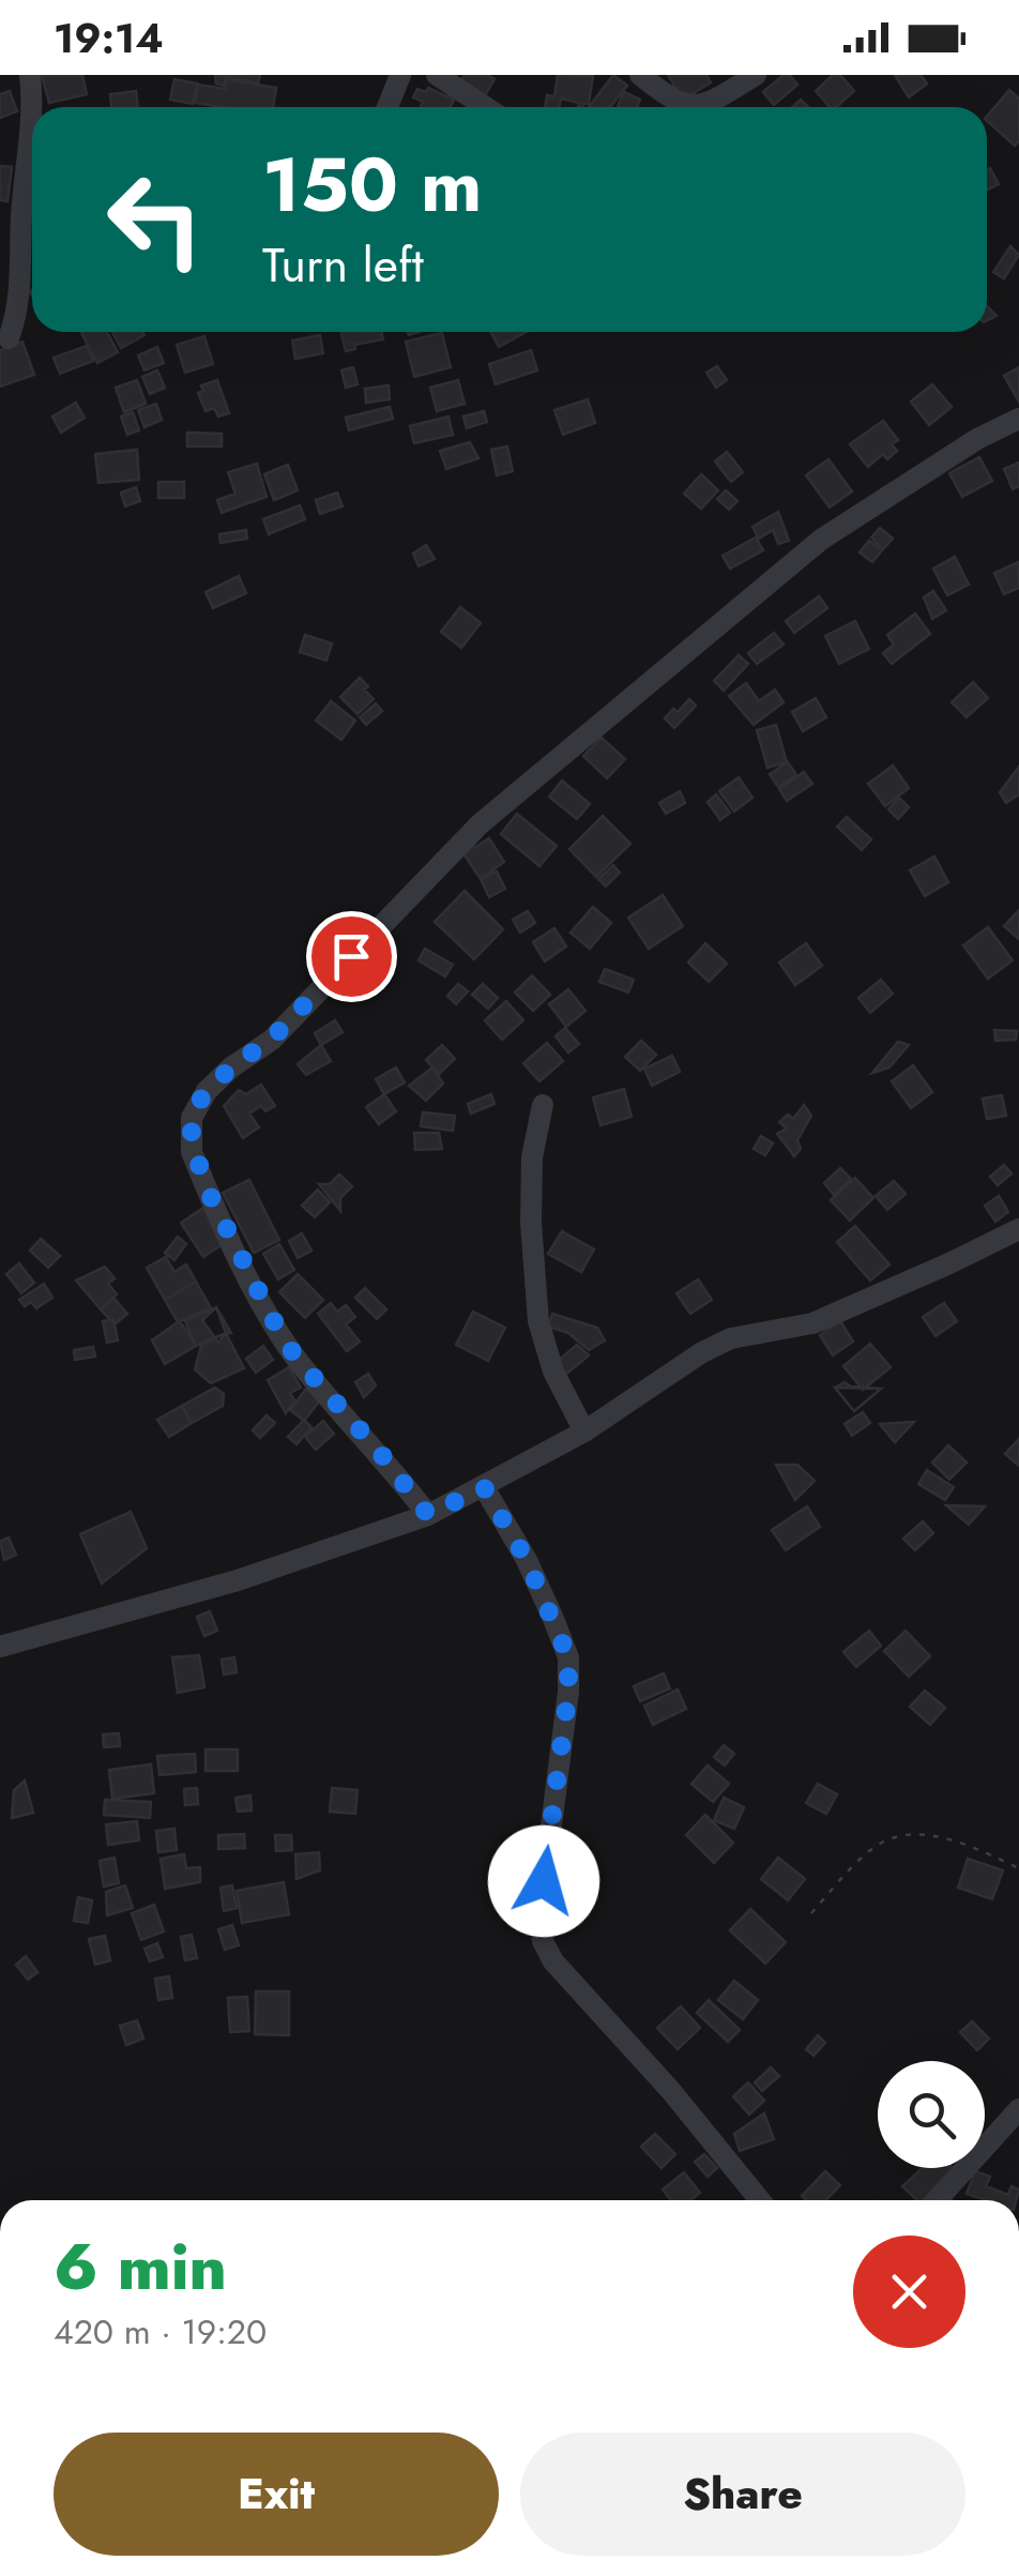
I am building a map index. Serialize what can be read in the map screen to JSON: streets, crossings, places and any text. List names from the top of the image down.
{
  "page": {
    "status": "19:14",
    "turn": ["150 m", "Turn left"],
    "heading": ["6 min", "420 m · 19:20"],
    "buttons": ["Exit", "Share"]
  }
}
